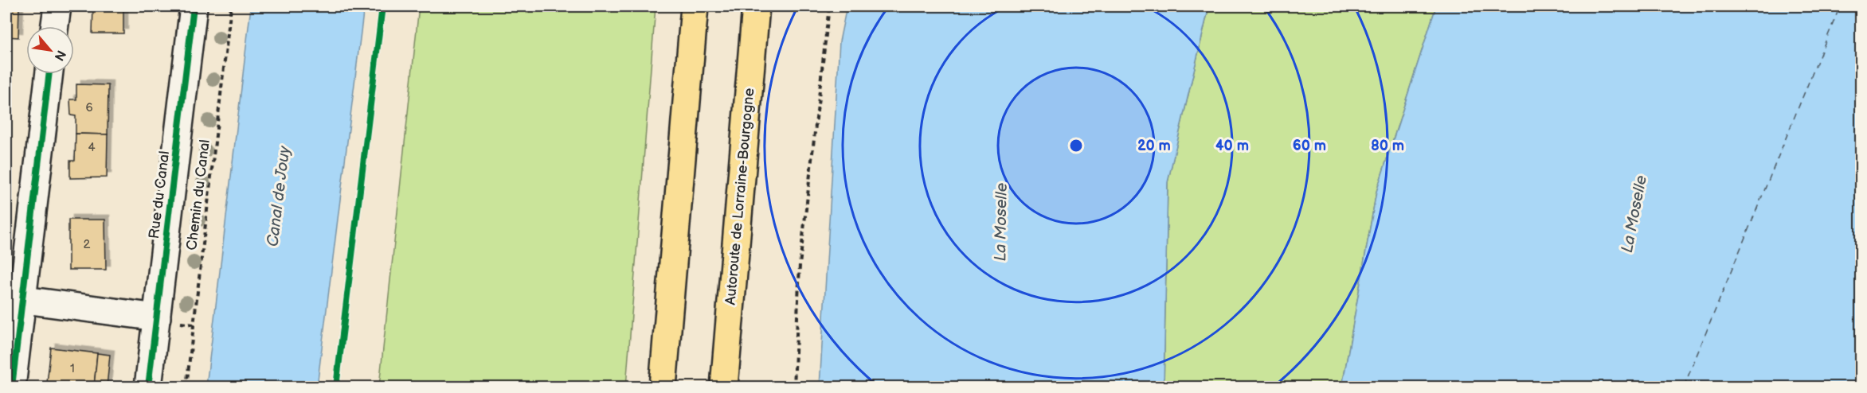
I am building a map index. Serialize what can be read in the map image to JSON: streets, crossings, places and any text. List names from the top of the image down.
{
  "streets": {
    "highway": ["Autoroute de Lorraine-Bourgogne"],
    "street": ["Rue du Canal"],
    "path": ["Chemin du Canal"]
  },
  "water": ["Canal de Jouy", "La Moselle"],
  "house_numbers": [
    "6",
    "4",
    "2",
    "1"
  ],
  "north": "bottom right",
  "rings": [
    "20 m",
    "40 m",
    "60 m",
    "80 m"
  ]
}
